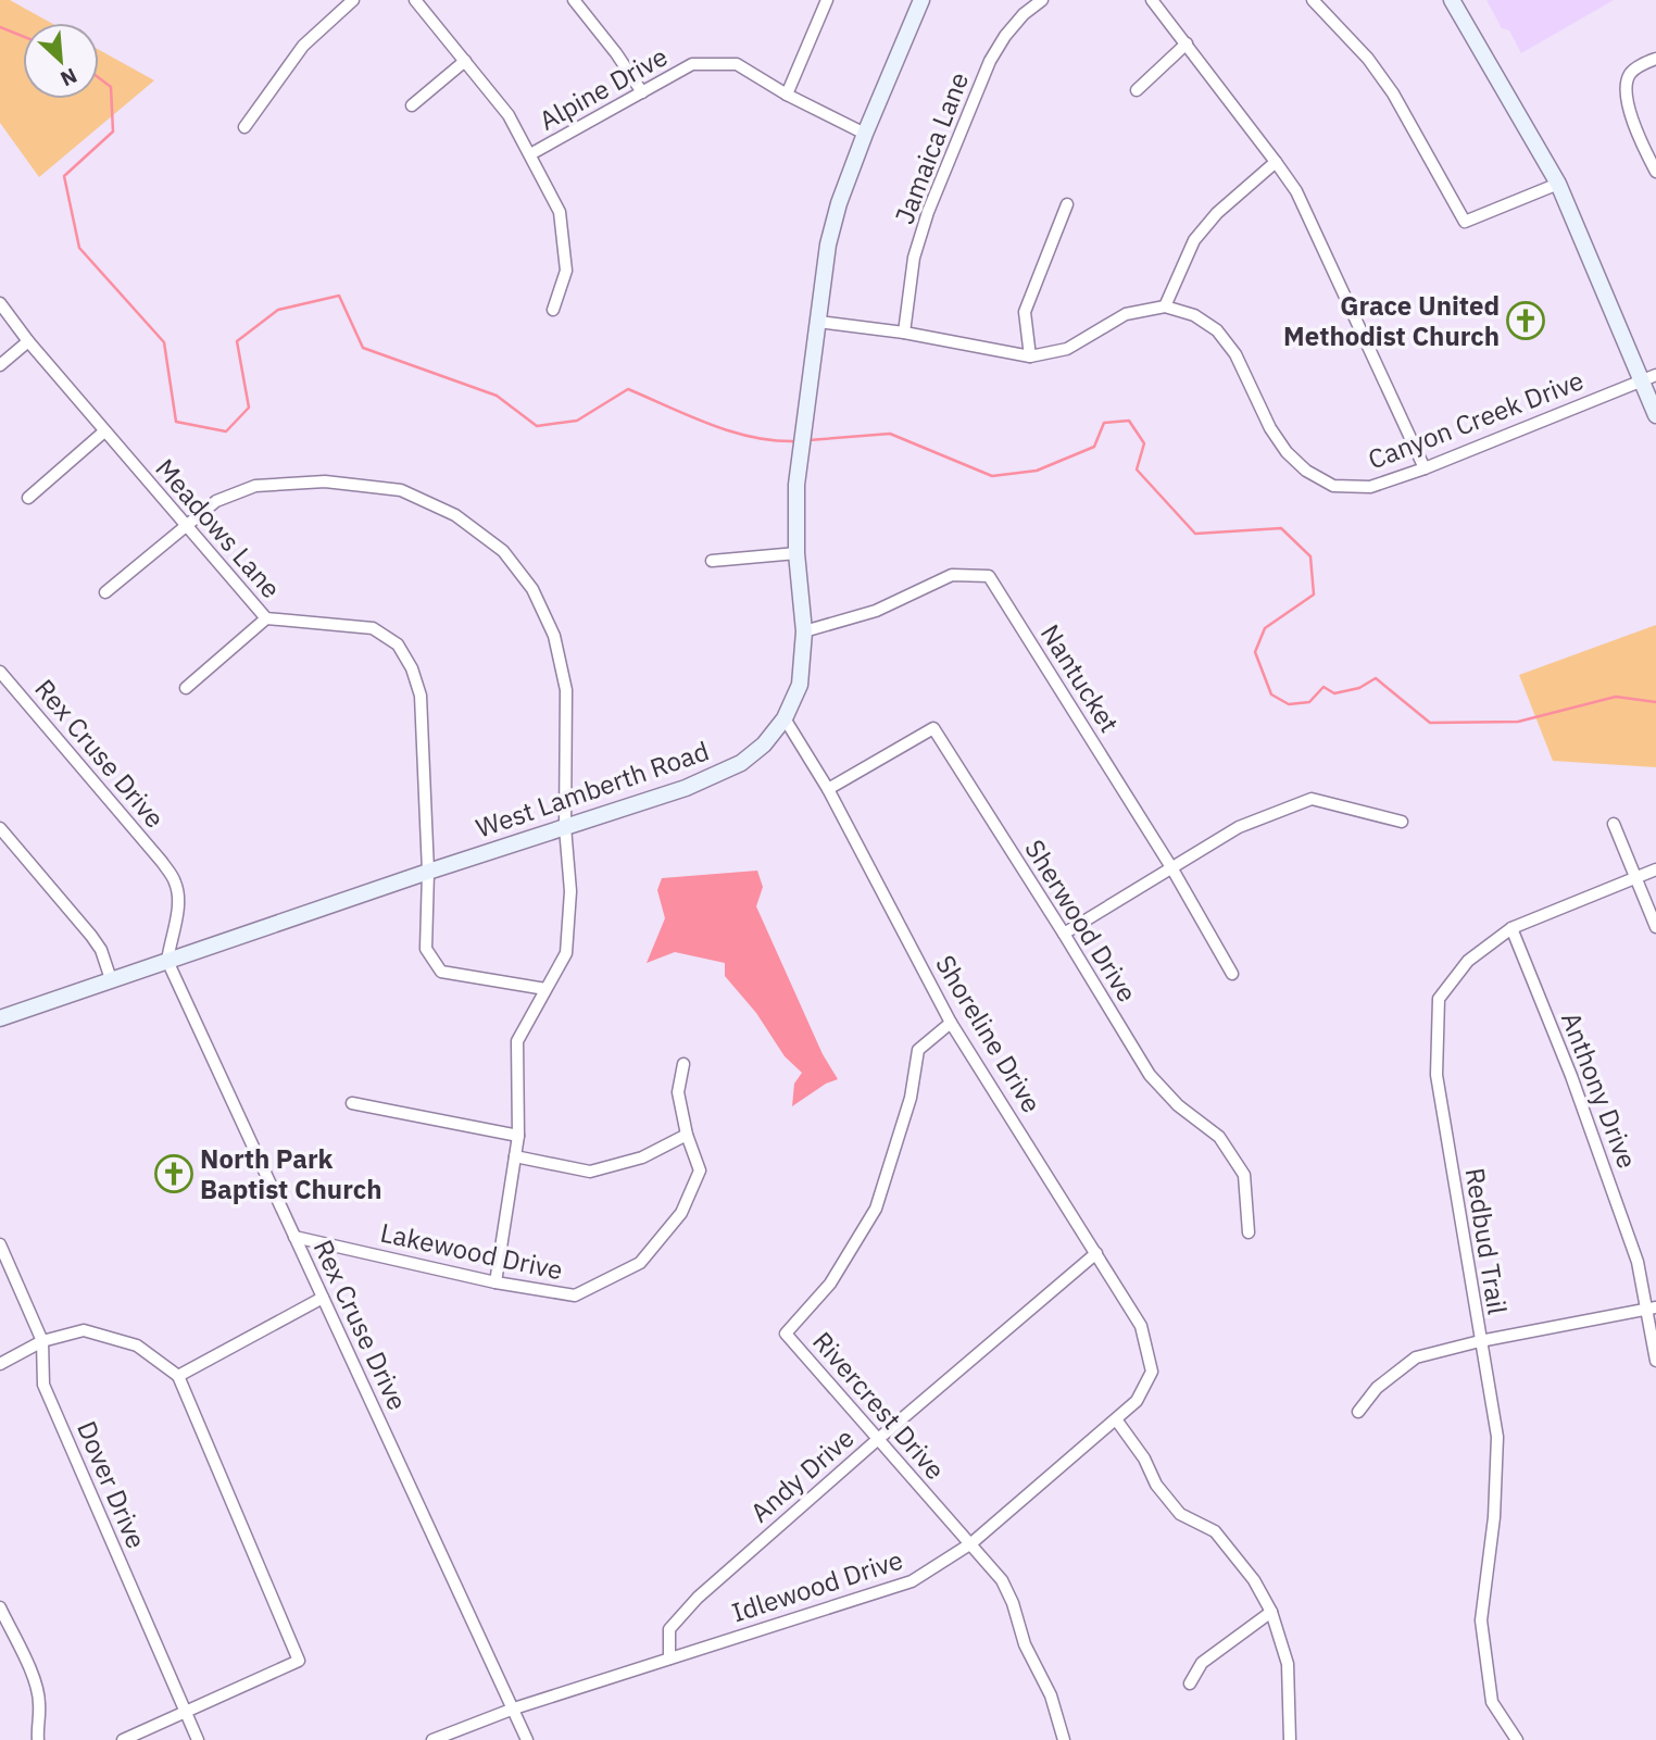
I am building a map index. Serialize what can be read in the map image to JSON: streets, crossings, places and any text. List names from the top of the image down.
{
  "streets": {
    "street": [
      "Alpine Drive",
      "Jamaica Lane",
      "Canyon Creek Drive",
      "Meadows Lane",
      "Nantucket",
      "Rex Cruse Drive",
      "West Lamberth Road",
      "Sherwood Drive",
      "Shoreline Drive",
      "Anthony Drive",
      "Redbud Trail",
      "Lakewood Drive",
      "Rivercrest Drive",
      "Andy Drive",
      "Dover Drive",
      "Idlewood Drive"
    ]
  },
  "crossings": [
    ["Alpine Drive", "West Lamberth Road"],
    ["Meadows Lane", "West Lamberth Road"],
    ["Nantucket", "West Lamberth Road"],
    ["Rex Cruse Drive", "West Lamberth Road"],
    ["Rex Cruse Drive", "Lakewood Drive"],
    ["Rex Cruse Drive", "Idlewood Drive"],
    ["West Lamberth Road", "Shoreline Drive"],
    ["Sherwood Drive", "Shoreline Drive"],
    ["Shoreline Drive", "Rivercrest Drive"],
    ["Shoreline Drive", "Andy Drive"],
    ["Shoreline Drive", "Idlewood Drive"],
    ["Anthony Drive", "Redbud Trail"],
    ["Rivercrest Drive", "Andy Drive"],
    ["Rivercrest Drive", "Idlewood Drive"],
    ["Andy Drive", "Idlewood Drive"]
  ],
  "places": {
    "church": ["Grace United Methodist Church", "North Park Baptist Church"]
  },
  "north": "bottom right"
}
